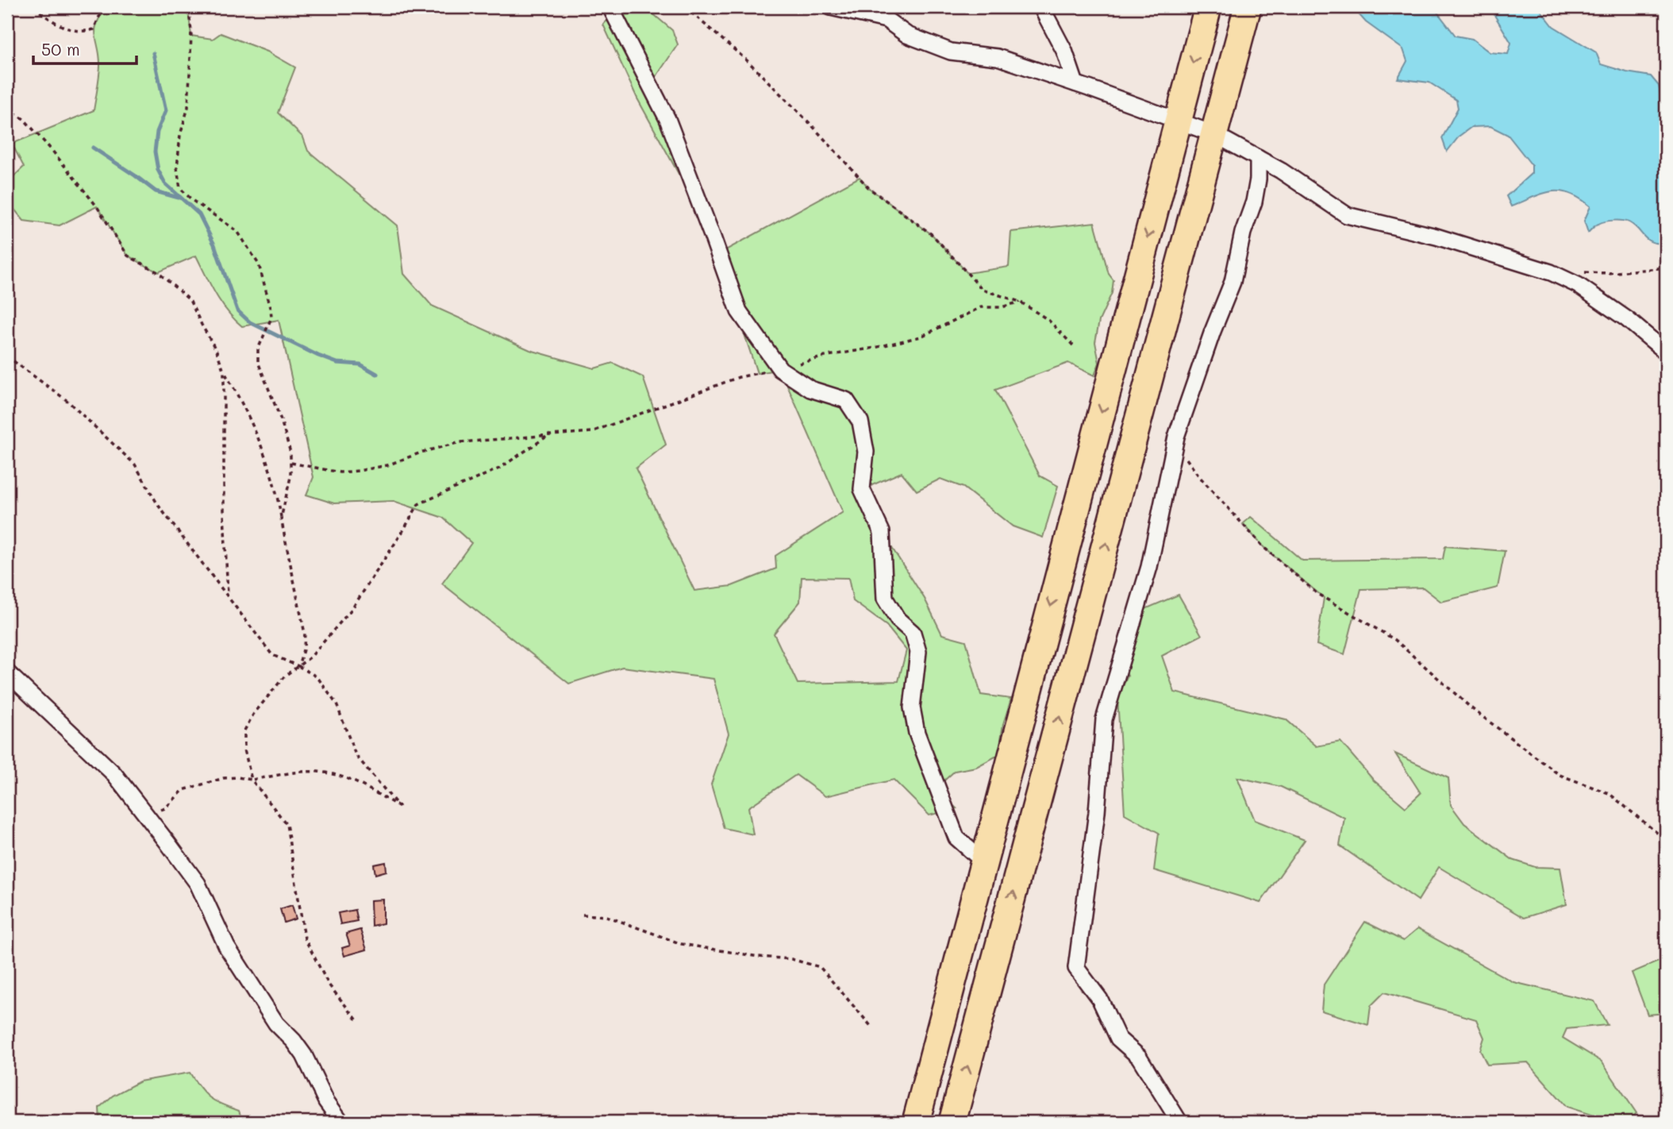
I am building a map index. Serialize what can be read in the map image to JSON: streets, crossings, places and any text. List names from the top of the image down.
{
  "scale_bar": "50 m"
}
